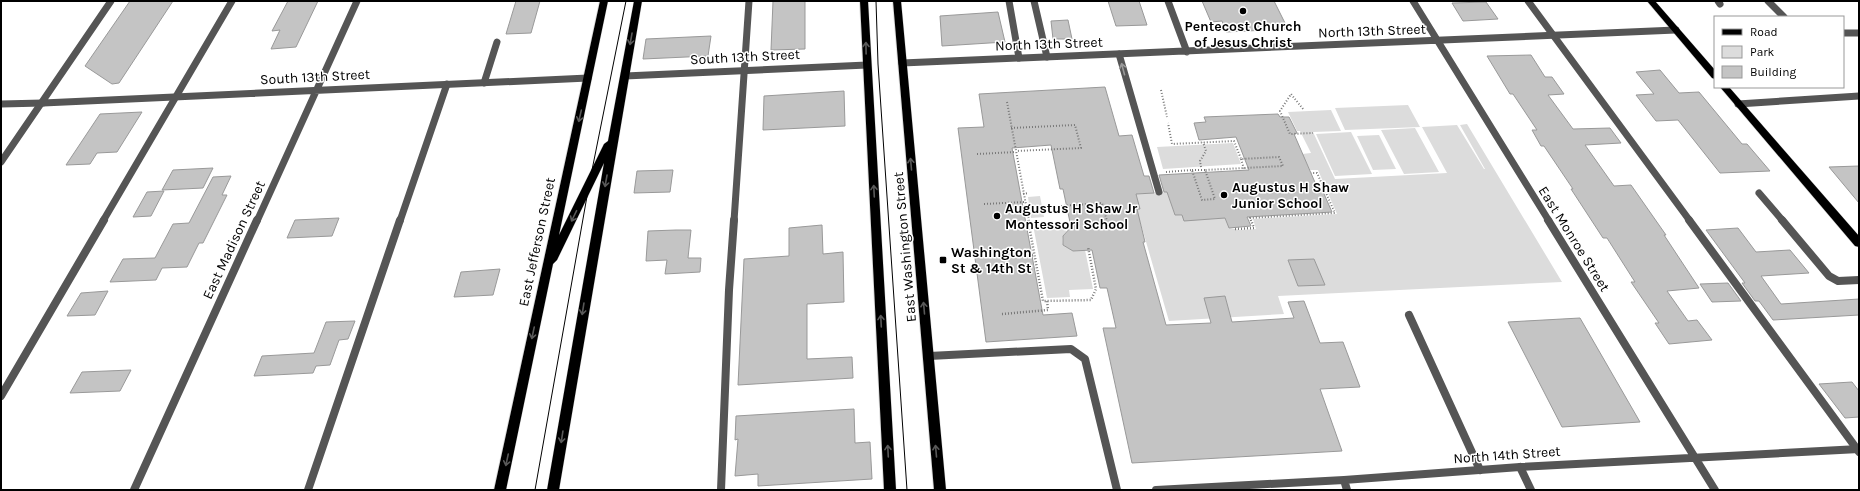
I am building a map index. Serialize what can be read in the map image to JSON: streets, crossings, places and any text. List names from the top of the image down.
{
  "streets": {
    "main road": ["East Jefferson Street", "East Washington Street"],
    "street": [
      "North 13th Street",
      "South 13th Street",
      "East Monroe Street",
      "East Madison Street",
      "North 14th Street"
    ]
  },
  "crossings": [
    ["North 13th Street", "East Monroe Street"],
    ["North 13th Street", "East Washington Street"],
    ["South 13th Street", "East Madison Street"],
    ["South 13th Street", "East Jefferson Street"],
    ["South 13th Street", "East Washington Street"],
    ["East Monroe Street", "North 14th Street"]
  ],
  "one_way": ["East Washington Street"],
  "places": {
    "other": ["Pentecost Church of Jesus Christ", "Augustus H Shaw Junior School", "Augustus H Shaw Jr Montessori School"],
    "transit": ["Washington St & 14th St"]
  },
  "legend": ["Road", "Park", "Building"]
}
